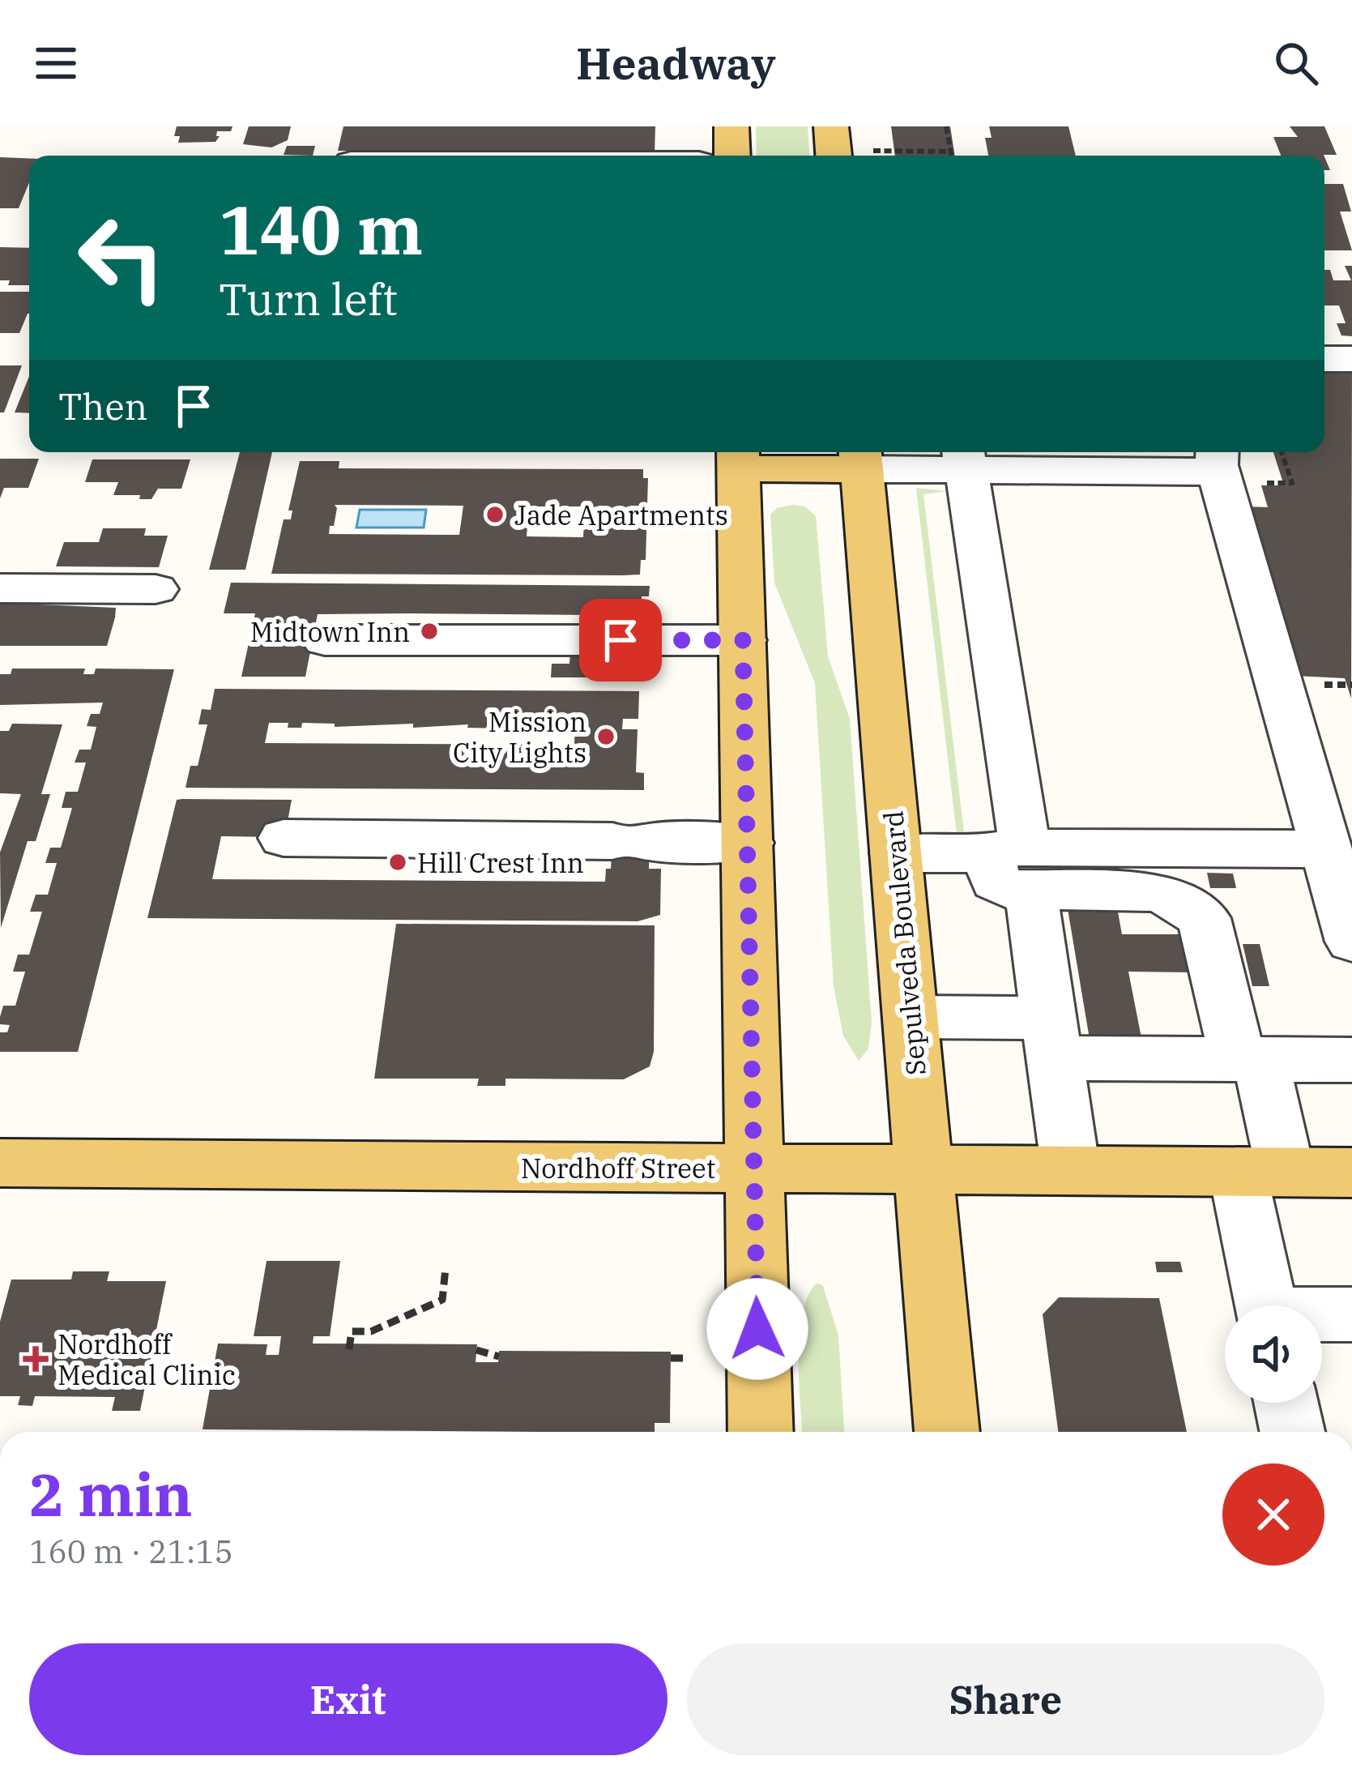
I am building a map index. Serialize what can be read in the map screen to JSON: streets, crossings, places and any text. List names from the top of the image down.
{
  "streets": {
    "main road": ["Sepulveda Boulevard", "Nordhoff Street"]
  },
  "crossings": [
    ["Sepulveda Boulevard", "Nordhoff Street"]
  ],
  "places": {
    "other": [
      "Jade Apartments",
      "Midtown Inn",
      "Mission City Lights",
      "Hill Crest Inn"
    ],
    "health": ["Nordhoff Medical Clinic"]
  },
  "page": {
    "header": "Headway",
    "turn": ["140 m", "Turn left"],
    "then": "Then",
    "heading": ["2 min", "160 m · 21:15"],
    "buttons": ["Exit", "Share"]
  }
}
